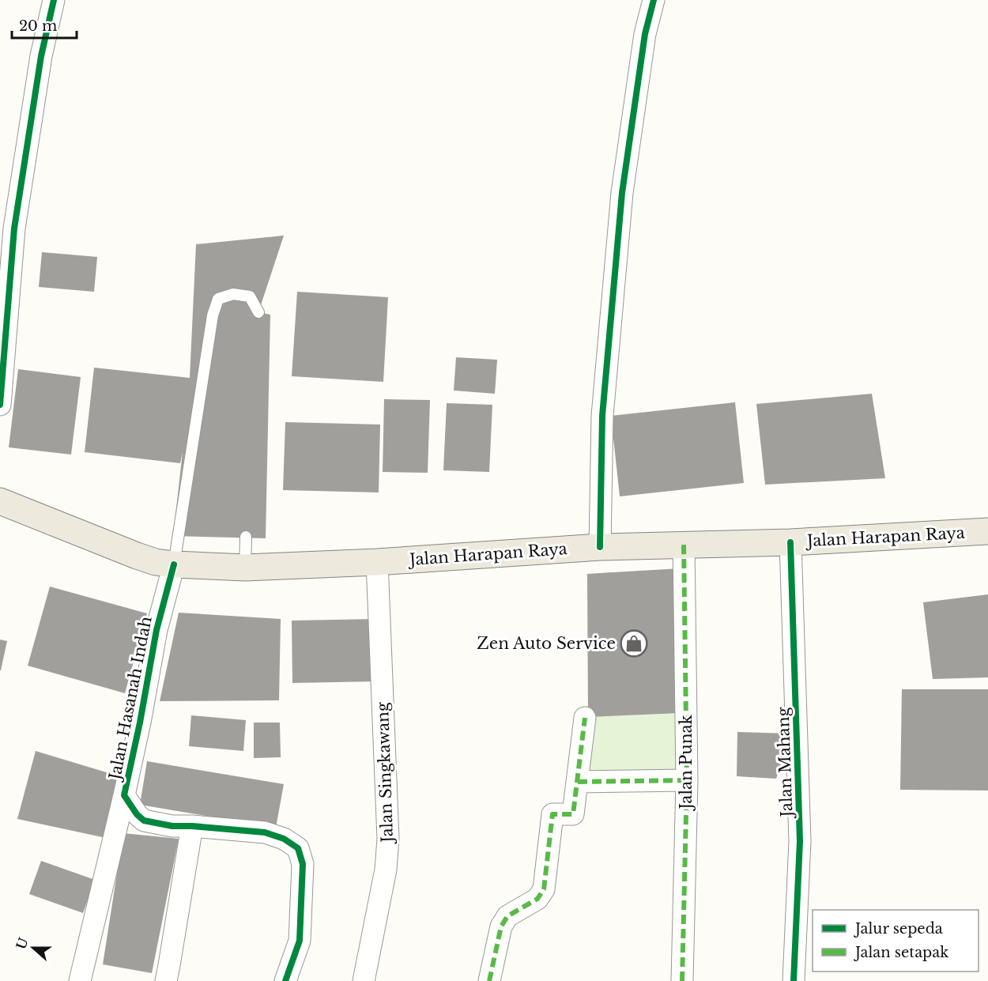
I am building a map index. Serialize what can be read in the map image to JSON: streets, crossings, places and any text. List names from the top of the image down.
{
  "streets": {
    "main road": ["Jalan Harapan Raya"],
    "street": [
      "Jalan Hasanah Indah",
      "Jalan Punak",
      "Jalan Mahang",
      "Jalan Singkawang"
    ]
  },
  "crossings": [
    ["Jalan Harapan Raya", "Jalan Hasanah Indah"],
    ["Jalan Harapan Raya", "Jalan Punak"],
    ["Jalan Harapan Raya", "Jalan Mahang"],
    ["Jalan Harapan Raya", "Jalan Singkawang"]
  ],
  "places": {
    "shop": ["Zen Auto Service"]
  },
  "legend": ["Jalur sepeda", "Jalan setapak"],
  "scale_bar": "20 m",
  "north": "left"
}
